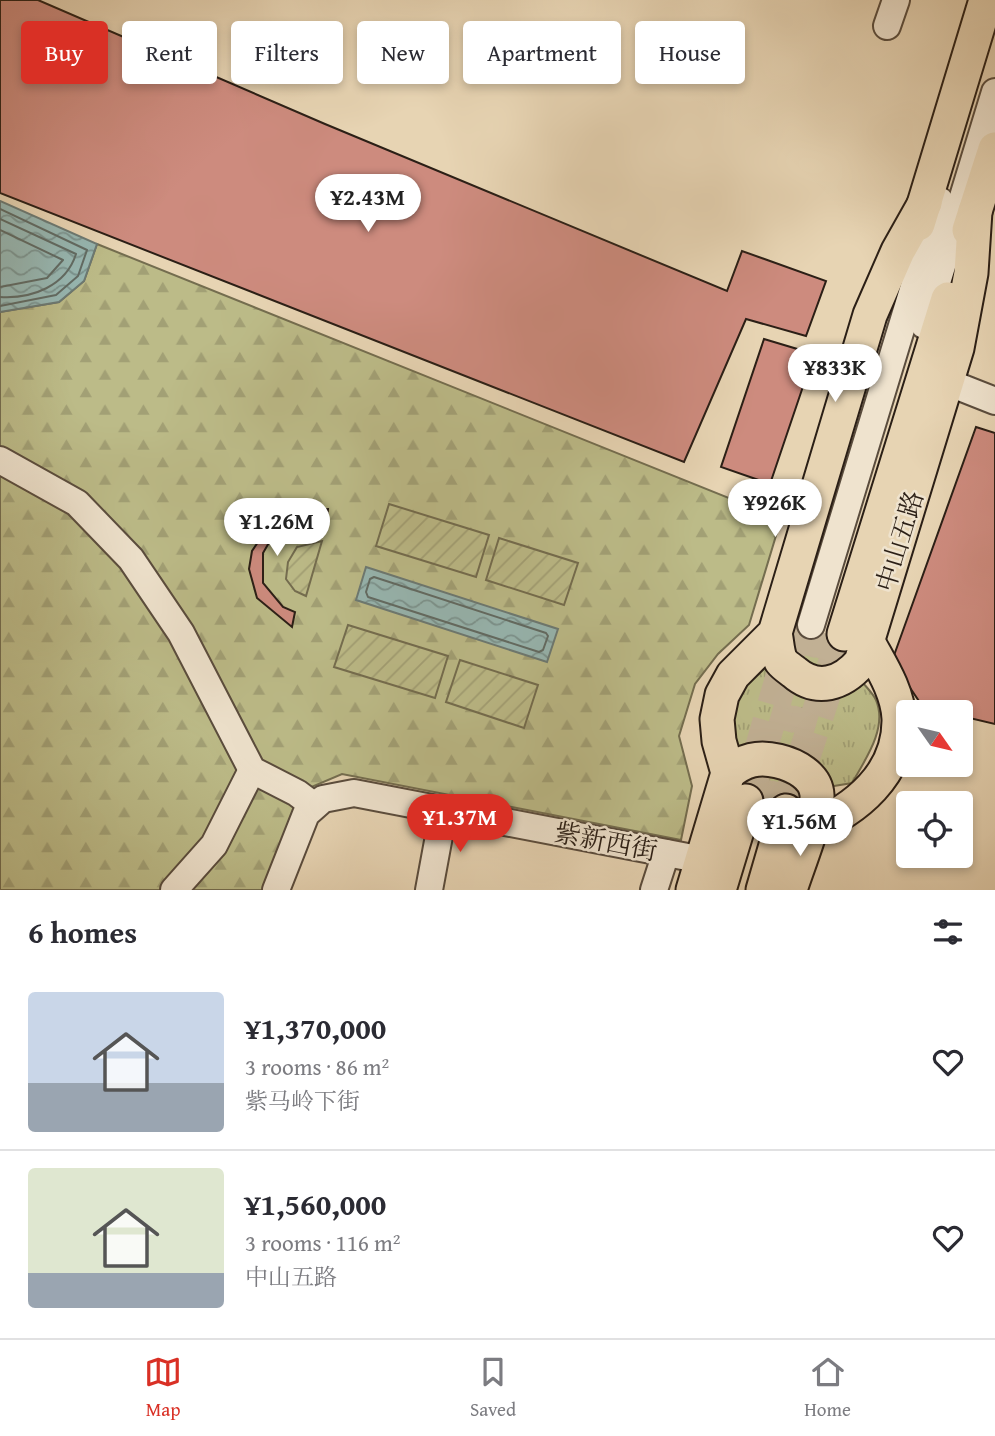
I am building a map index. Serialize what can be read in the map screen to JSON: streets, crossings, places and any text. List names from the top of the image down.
{
  "streets": {
    "main road": ["中山五路"],
    "street": ["紫新西街"]
  },
  "north": "bottom right",
  "page": {
    "chip": [
      "Buy",
      "Rent",
      "Filters",
      "New",
      "Apartment",
      "House"
    ],
    "price": [
      "¥2.43M",
      "¥833K",
      "¥926K",
      "¥1.26M",
      "¥1.37M",
      "¥1.56M"
    ],
    "heading": "6 homes",
    "list": [
      {
        "name": "¥1,370,000",
        "note": "3 rooms · 86 m² · 紫马岭下街"
      },
      {
        "name": "¥1,560,000",
        "note": "3 rooms · 116 m² · 中山五路"
      }
    ],
    "tabs": ["Map", "Saved", "Home"]
  }
}
